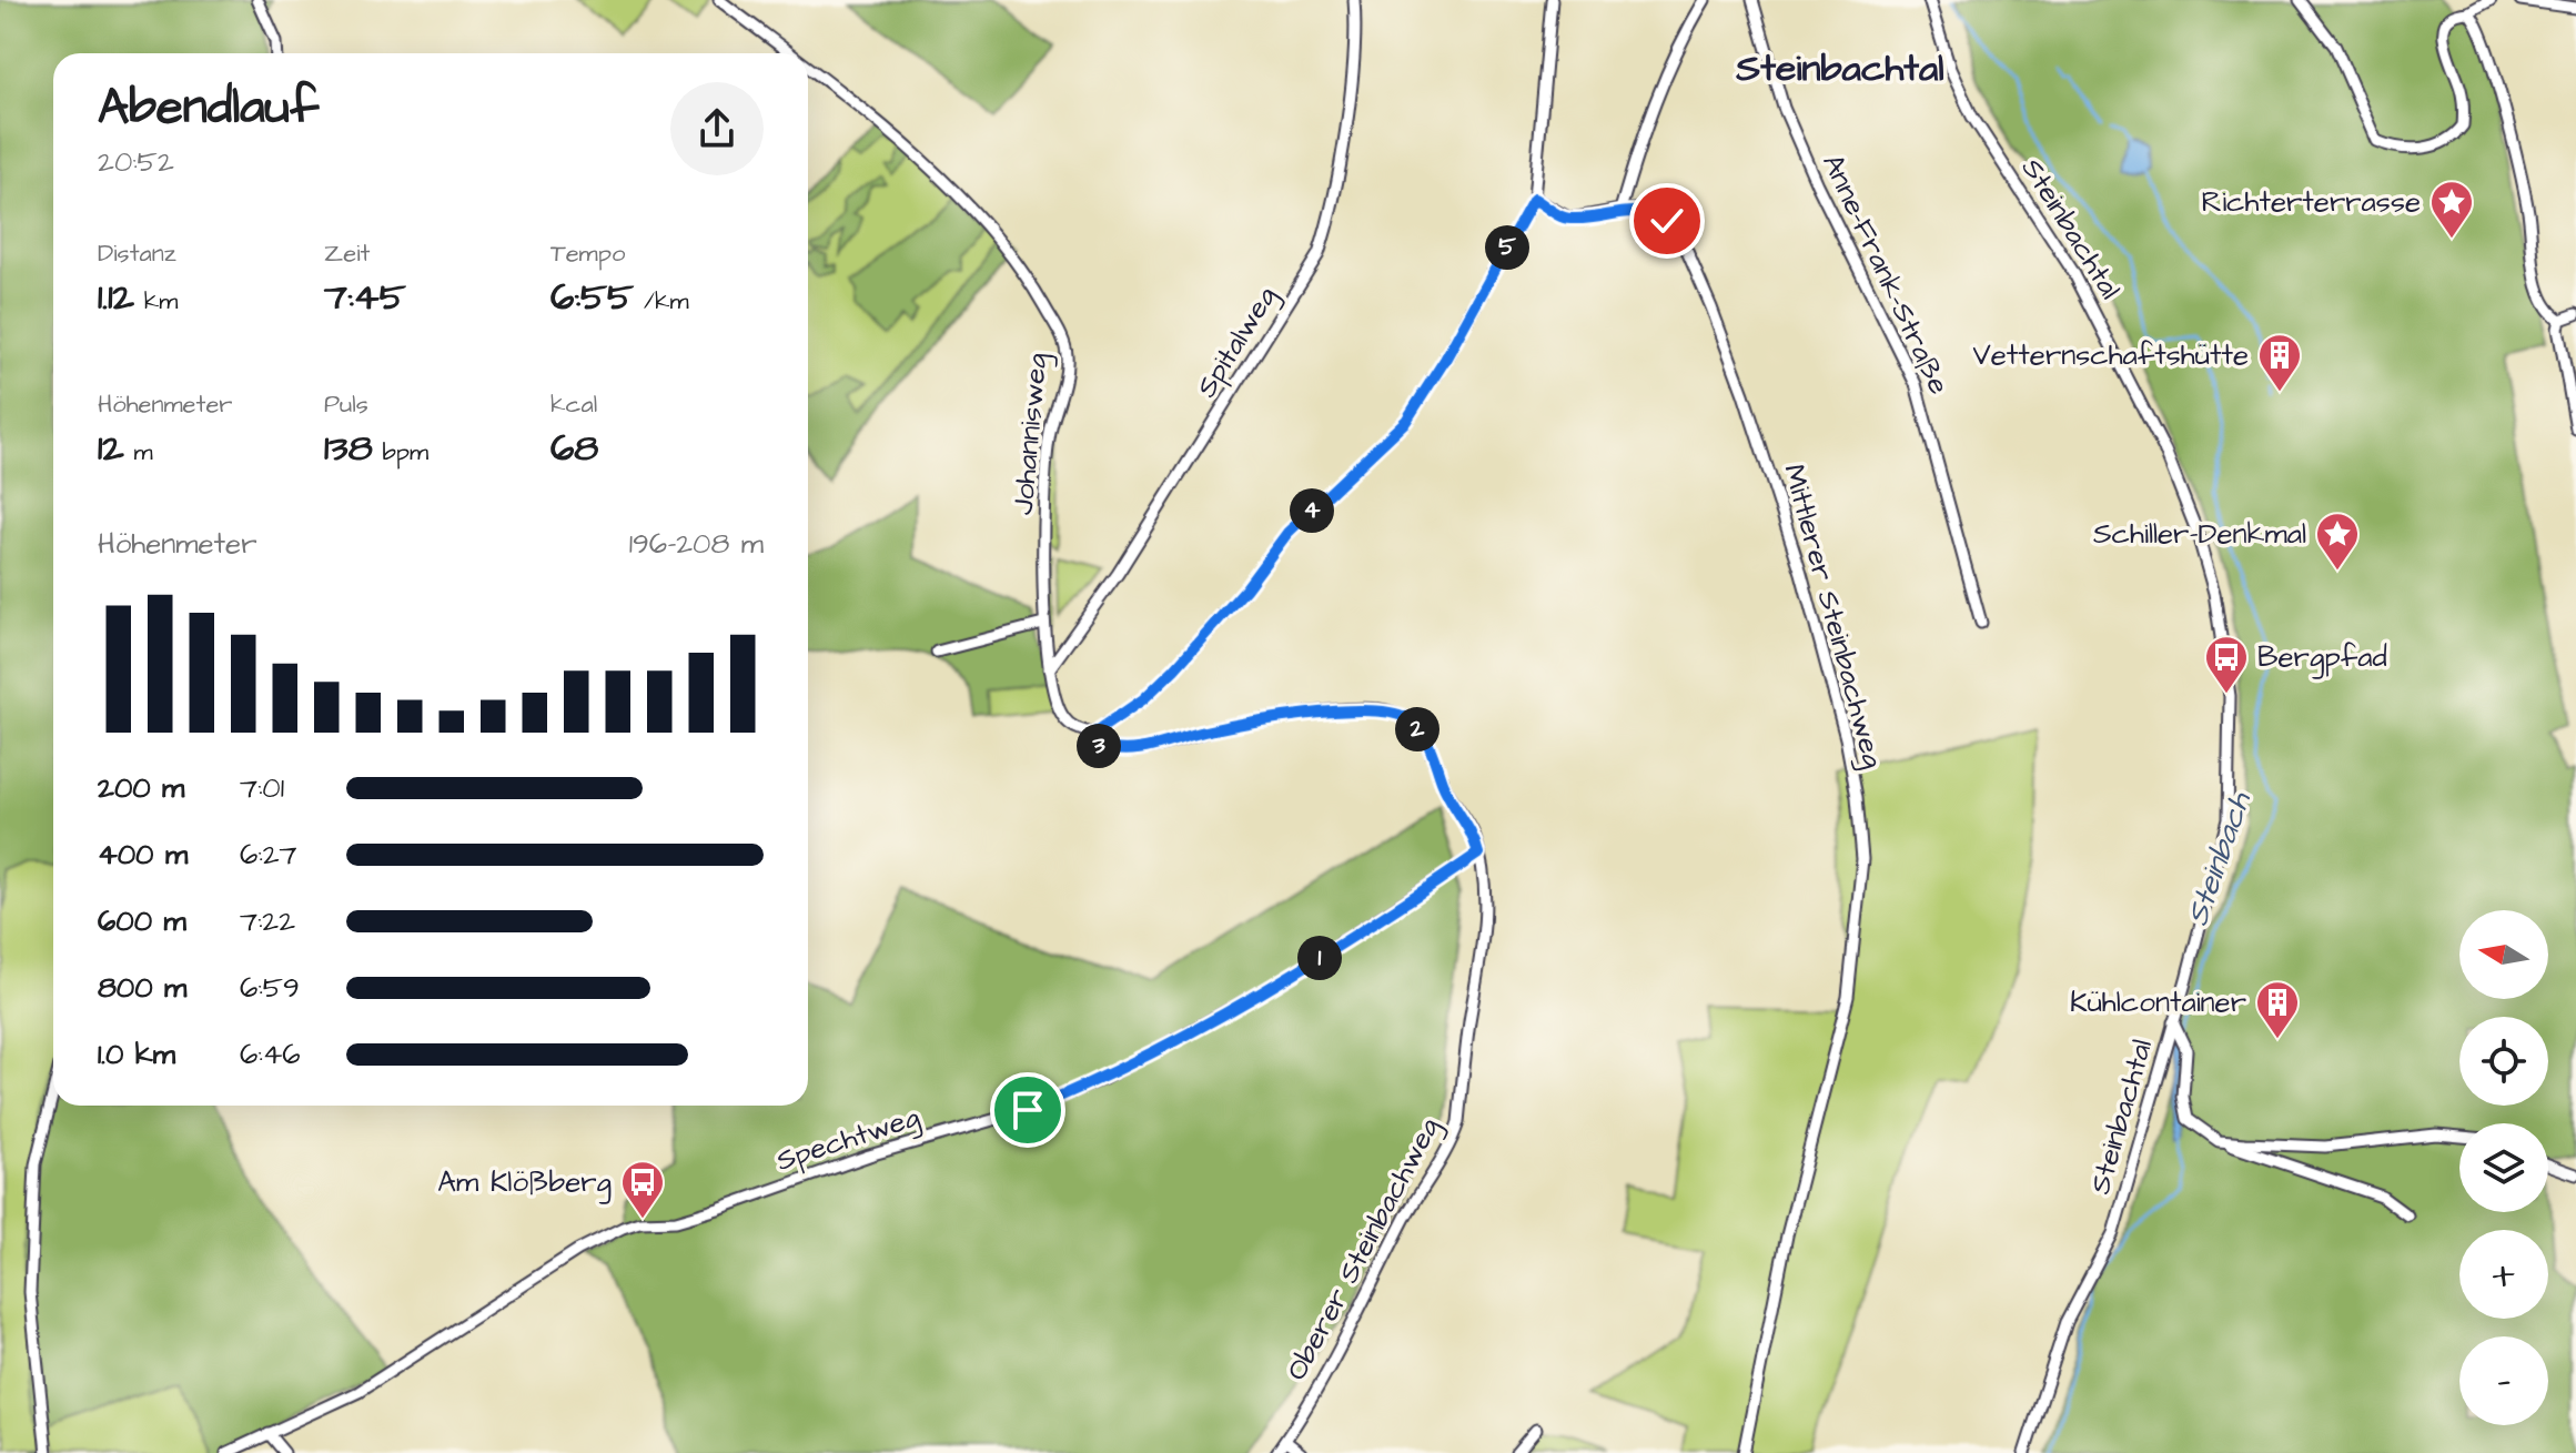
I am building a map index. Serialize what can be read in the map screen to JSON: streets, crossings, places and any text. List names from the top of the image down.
{
  "streets": {
    "street": [
      "Steinbachtal",
      "Anne-Frank-Straße",
      "Spitalweg",
      "Johannisweg",
      "Mittlerer Steinbachweg",
      "Spechtweg",
      "Oberer Steinbachweg"
    ]
  },
  "crossings": [
    ["Spitalweg", "Johannisweg"],
    ["Johannisweg", "Oberer Steinbachweg"],
    ["Spechtweg", "Oberer Steinbachweg"]
  ],
  "districts": ["Steinbachtal"],
  "water": ["Steinbach"],
  "places": {
    "place": ["Richterterrasse", "Schiller-Denkmal"],
    "building": ["Vetternschaftshütte", "Kühlcontainer"],
    "bus stop": ["Bergpfad", "Am Klößberg"]
  },
  "north": "left",
  "page": {
    "heading": ["Abendlauf", "20:52"],
    "stats": [
      ["Distanz", "1.12 km"],
      ["Zeit", "7:45"],
      ["Tempo", "6:55 /km"],
      ["Höhenmeter", "12 m"],
      ["Puls", "138 bpm"],
      ["kcal", "68"]
    ],
    "pins": [
      "5",
      "4",
      "2",
      "3",
      "1"
    ],
    "chart": ["Höhenmeter", "196–208 m"],
    "list": [
      {
        "name": "200 m",
        "note": "7:01"
      },
      {
        "name": "400 m",
        "note": "6:27"
      },
      {
        "name": "600 m",
        "note": "7:22"
      },
      {
        "name": "800 m",
        "note": "6:59"
      },
      {
        "name": "1.0 km",
        "note": "6:46"
      }
    ],
    "map_buttons": ["+", "−"]
  }
}
